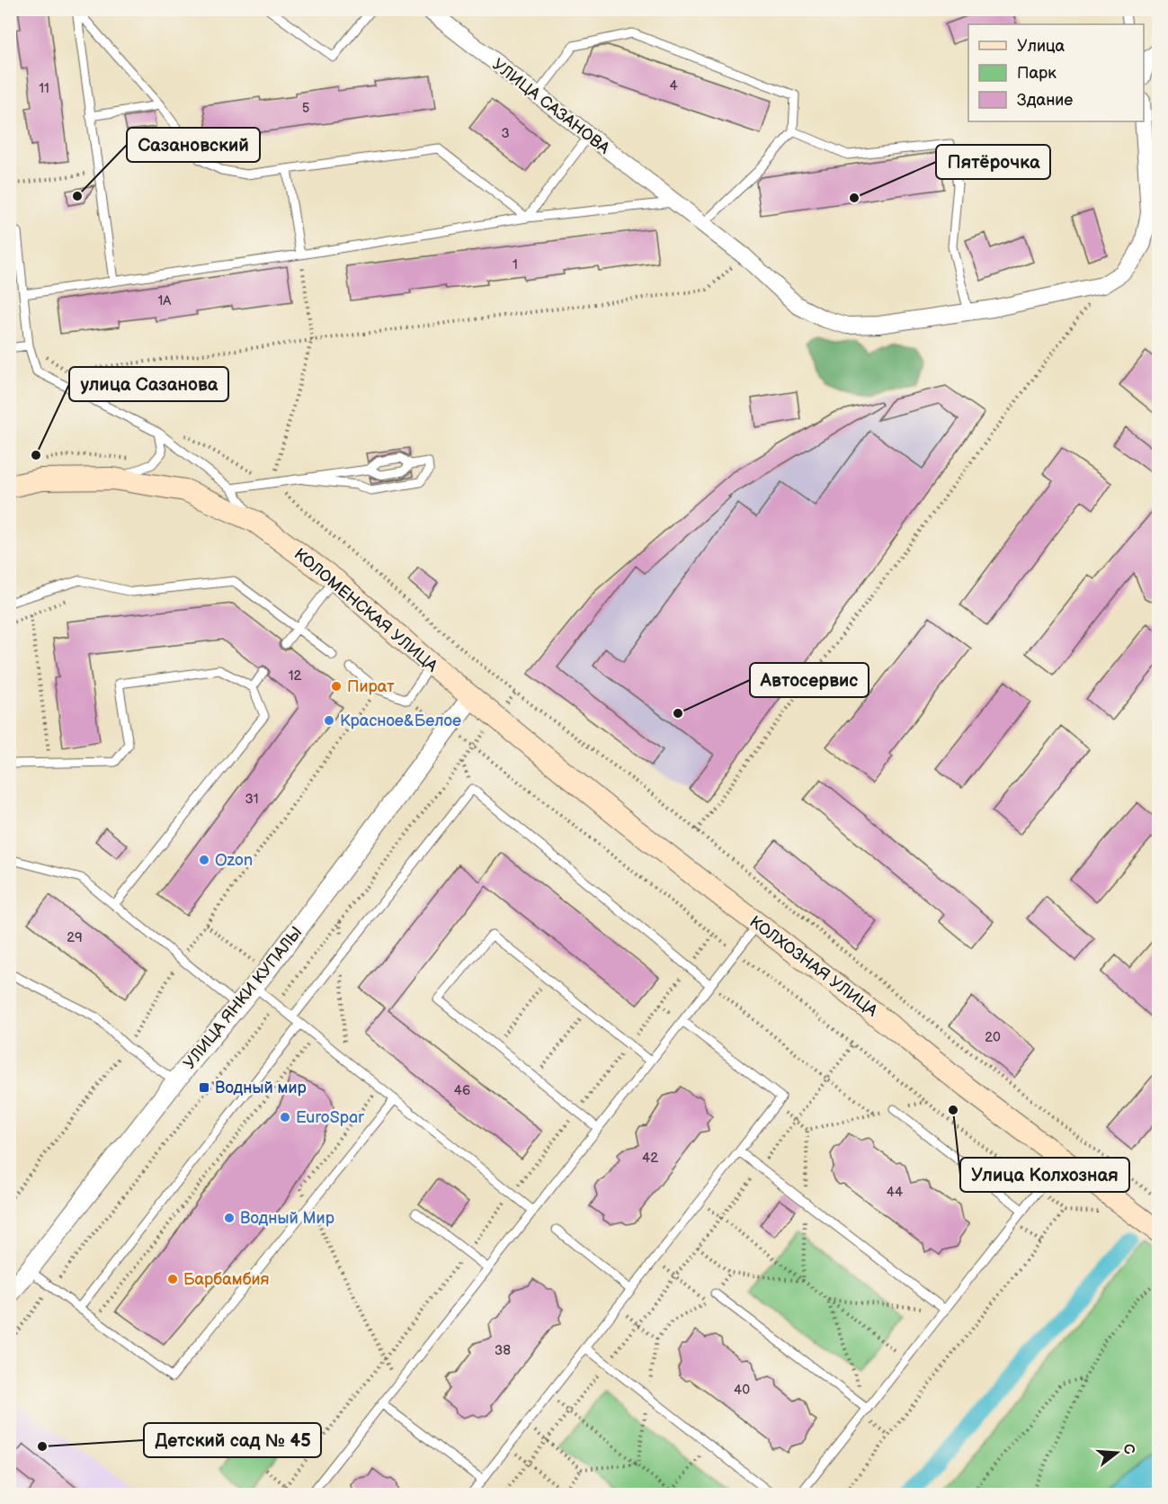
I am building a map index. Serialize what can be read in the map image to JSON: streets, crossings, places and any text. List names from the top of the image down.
{
  "streets": {
    "main road": ["КОЛОМЕНСКАЯ УЛИЦА", "КОЛХОЗНАЯ УЛИЦА"],
    "street": ["УЛИЦА САЗАНОВА", "УЛИЦА ЯНКИ КУПАЛЫ"]
  },
  "crossings": [
    ["КОЛОМЕНСКАЯ УЛИЦА", "КОЛХОЗНАЯ УЛИЦА"],
    ["КОЛОМЕНСКАЯ УЛИЦА", "УЛИЦА ЯНКИ КУПАЛЫ"],
    ["КОЛХОЗНАЯ УЛИЦА", "УЛИЦА ЯНКИ КУПАЛЫ"]
  ],
  "places": {
    "other": [
      "Сазановский",
      "Пятёрочка",
      "улица Сазанова",
      "Пират",
      "Автосервис",
      "Красное&Белое",
      "Ozon",
      "Улица Колхозная",
      "EuroSpar",
      "Водный Мир",
      "Барбамбия",
      "Детский сад № 45"
    ],
    "transit": ["Водный мир"]
  },
  "house_numbers": [
    "4",
    "11",
    "5",
    "3",
    "1",
    "1А",
    "12",
    "31",
    "29",
    "20",
    "46",
    "42",
    "44",
    "38",
    "40"
  ],
  "legend": ["Улица", "Парк", "Здание"],
  "north": "right"
}
